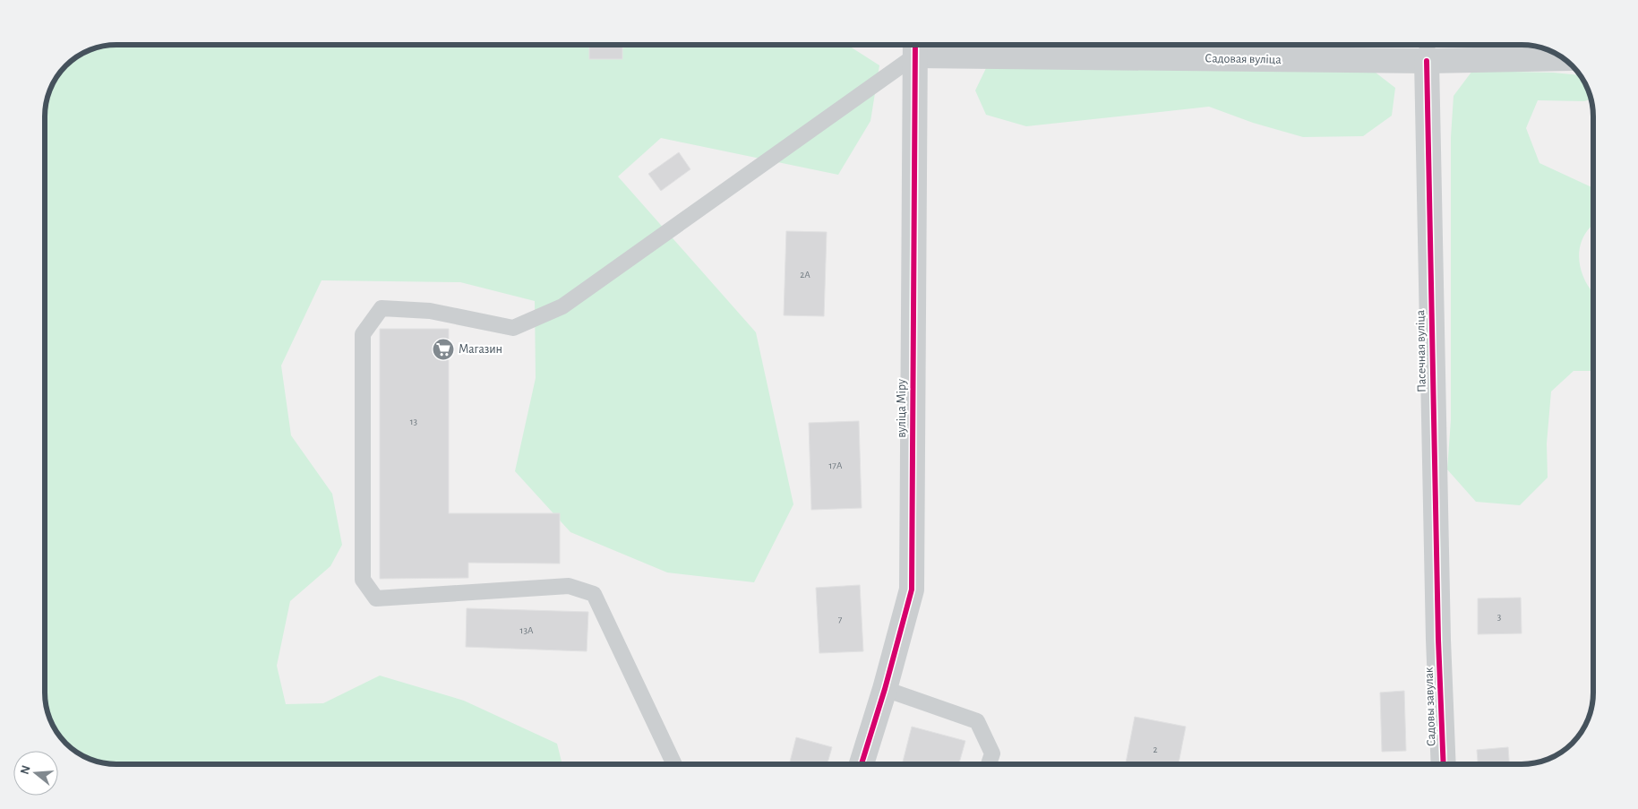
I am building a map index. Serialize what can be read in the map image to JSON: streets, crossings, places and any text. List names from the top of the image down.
{
  "streets": {
    "street": [
      "Садовая вуліца",
      "Пасечная вуліца",
      "вуліца Міру",
      "Садовы завулак"
    ]
  },
  "crossings": [
    ["Садовая вуліца", "Пасечная вуліца"],
    ["Садовая вуліца", "вуліца Міру"],
    ["Пасечная вуліца", "Садовы завулак"]
  ],
  "places": {
    "supermarket": ["Магазин"]
  },
  "house_numbers": [
    "2А",
    "13",
    "17А",
    "3",
    "7",
    "13А",
    "2"
  ],
  "north": "left"
}
